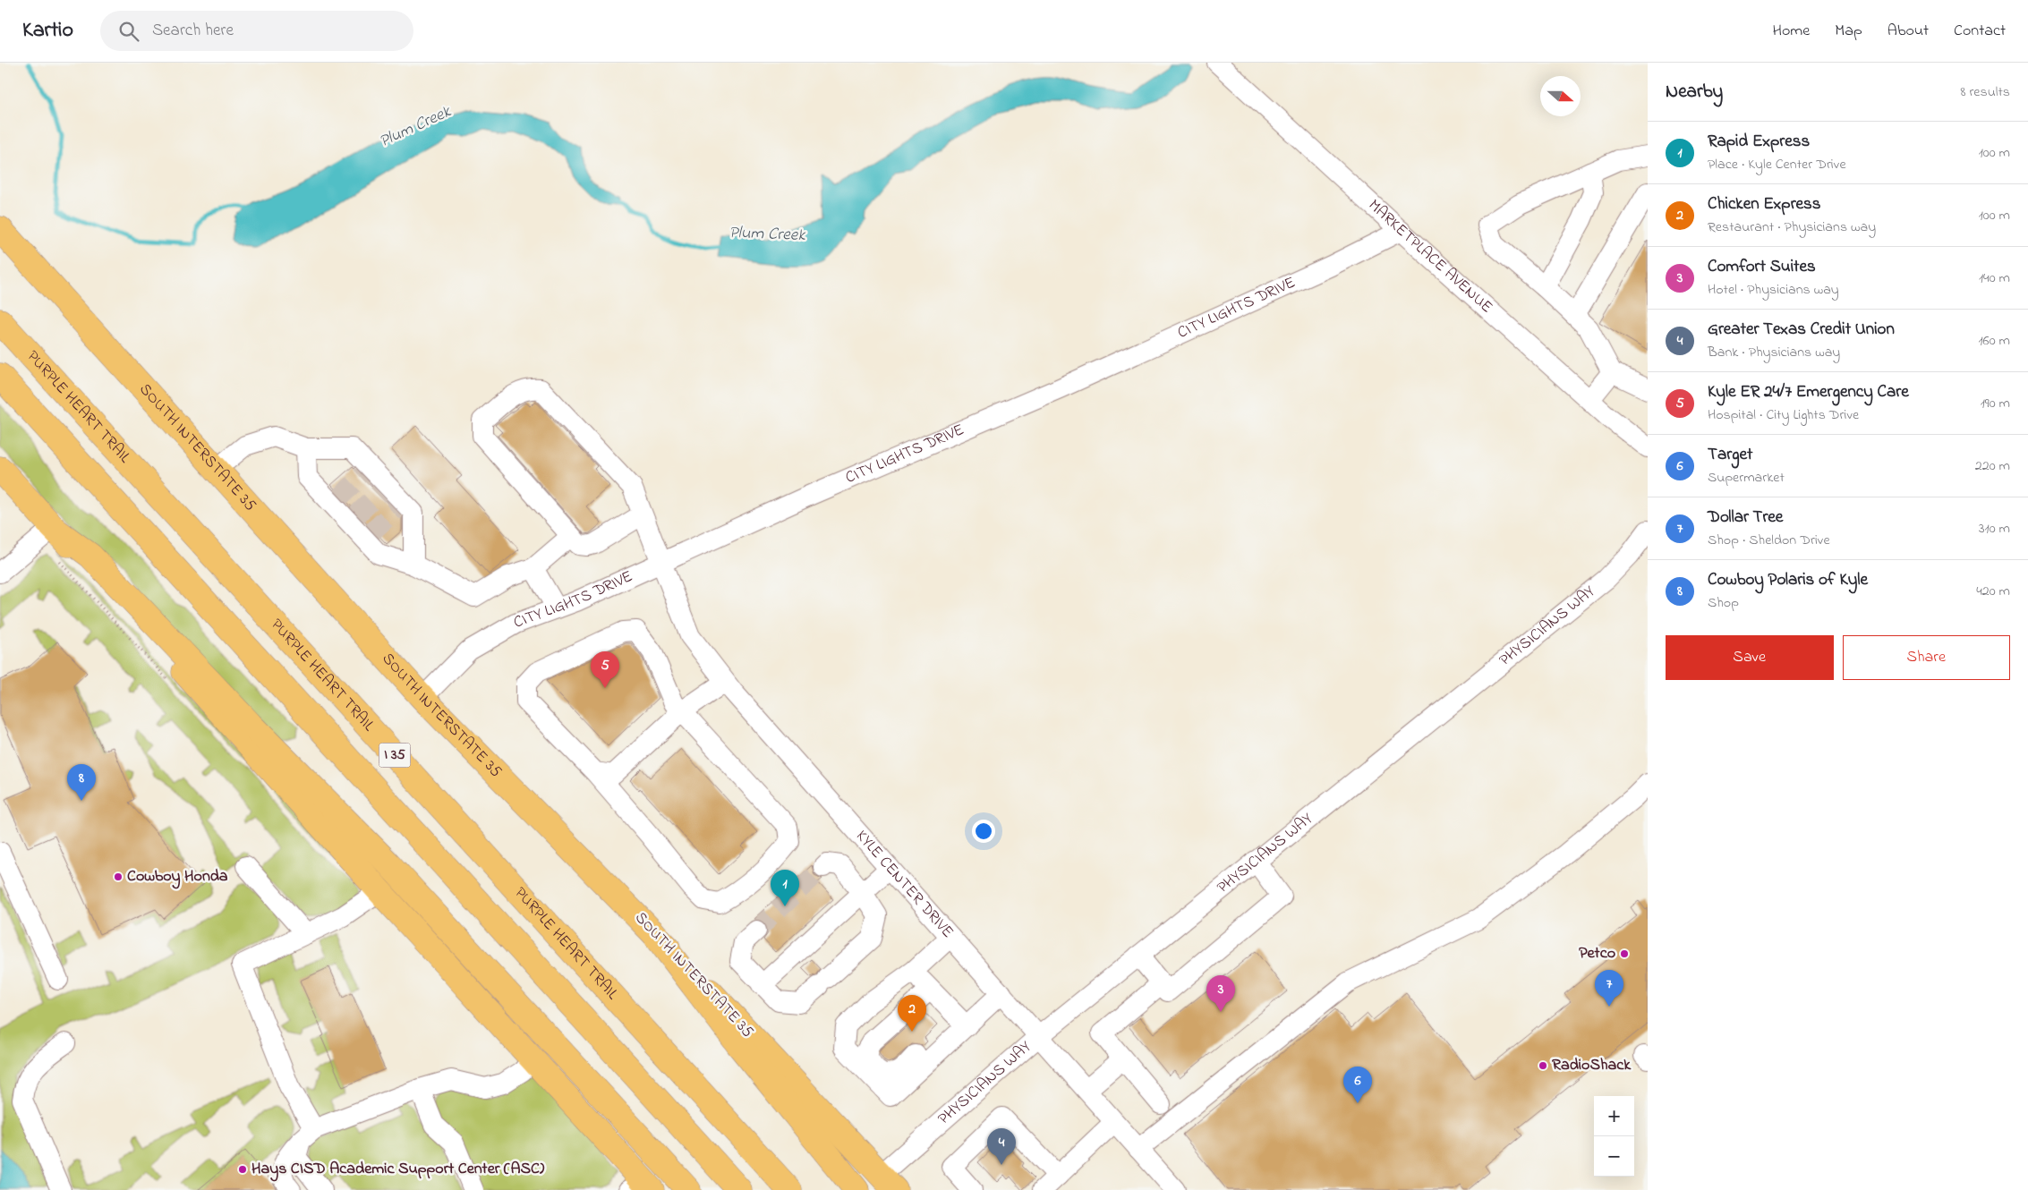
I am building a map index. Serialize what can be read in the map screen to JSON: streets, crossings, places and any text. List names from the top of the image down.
{
  "streets": {
    "main road": ["PURPLE HEART TRAIL", "SOUTH INTERSTATE 35", "I 35"],
    "street": [
      "MARKETPLACE AVENUE",
      "CITY LIGHTS DRIVE",
      "PHYSICIANS WAY",
      "KYLE CENTER DRIVE"
    ]
  },
  "crossings": [
    ["MARKETPLACE AVENUE", "CITY LIGHTS DRIVE"],
    ["CITY LIGHTS DRIVE", "SOUTH INTERSTATE 35"],
    ["CITY LIGHTS DRIVE", "KYLE CENTER DRIVE"],
    ["SOUTH INTERSTATE 35", "PHYSICIANS WAY"],
    ["PHYSICIANS WAY", "KYLE CENTER DRIVE"]
  ],
  "water": ["Plum Creek"],
  "places": [
    "Cowboy Honda",
    "Petco",
    "RadioShack",
    "Hays CISD Academic Support Center (ASC)"
  ],
  "north": "right",
  "page": {
    "header": "Kartio",
    "search": "Search here",
    "nav": [
      "Home",
      "Map",
      "About",
      "Contact"
    ],
    "heading": ["Nearby", "8 results"],
    "list": [
      {
        "mark": "1",
        "name": "Rapid Express",
        "note": "Place · Kyle Center Drive",
        "value": "100 m"
      },
      {
        "mark": "2",
        "name": "Chicken Express",
        "note": "Restaurant · Physicians way",
        "value": "100 m"
      },
      {
        "mark": "3",
        "name": "Comfort Suites",
        "note": "Hotel · Physicians way",
        "value": "140 m"
      },
      {
        "mark": "4",
        "name": "Greater Texas Credit Union",
        "note": "Bank · Physicians way",
        "value": "160 m"
      },
      {
        "mark": "5",
        "name": "Kyle ER 24/7 Emergency Care",
        "note": "Hospital · City Lights Drive",
        "value": "190 m"
      },
      {
        "mark": "6",
        "name": "Target",
        "note": "Supermarket",
        "value": "220 m"
      },
      {
        "mark": "7",
        "name": "Dollar Tree",
        "note": "Shop · Sheldon Drive",
        "value": "310 m"
      },
      {
        "mark": "8",
        "name": "Cowboy Polaris of Kyle",
        "note": "Shop",
        "value": "420 m"
      }
    ],
    "buttons": ["Save", "Share"],
    "pins": [
      "5",
      "8",
      "1",
      "7",
      "3",
      "2",
      "6",
      "4"
    ],
    "map_buttons": ["+", "−"]
  }
}
